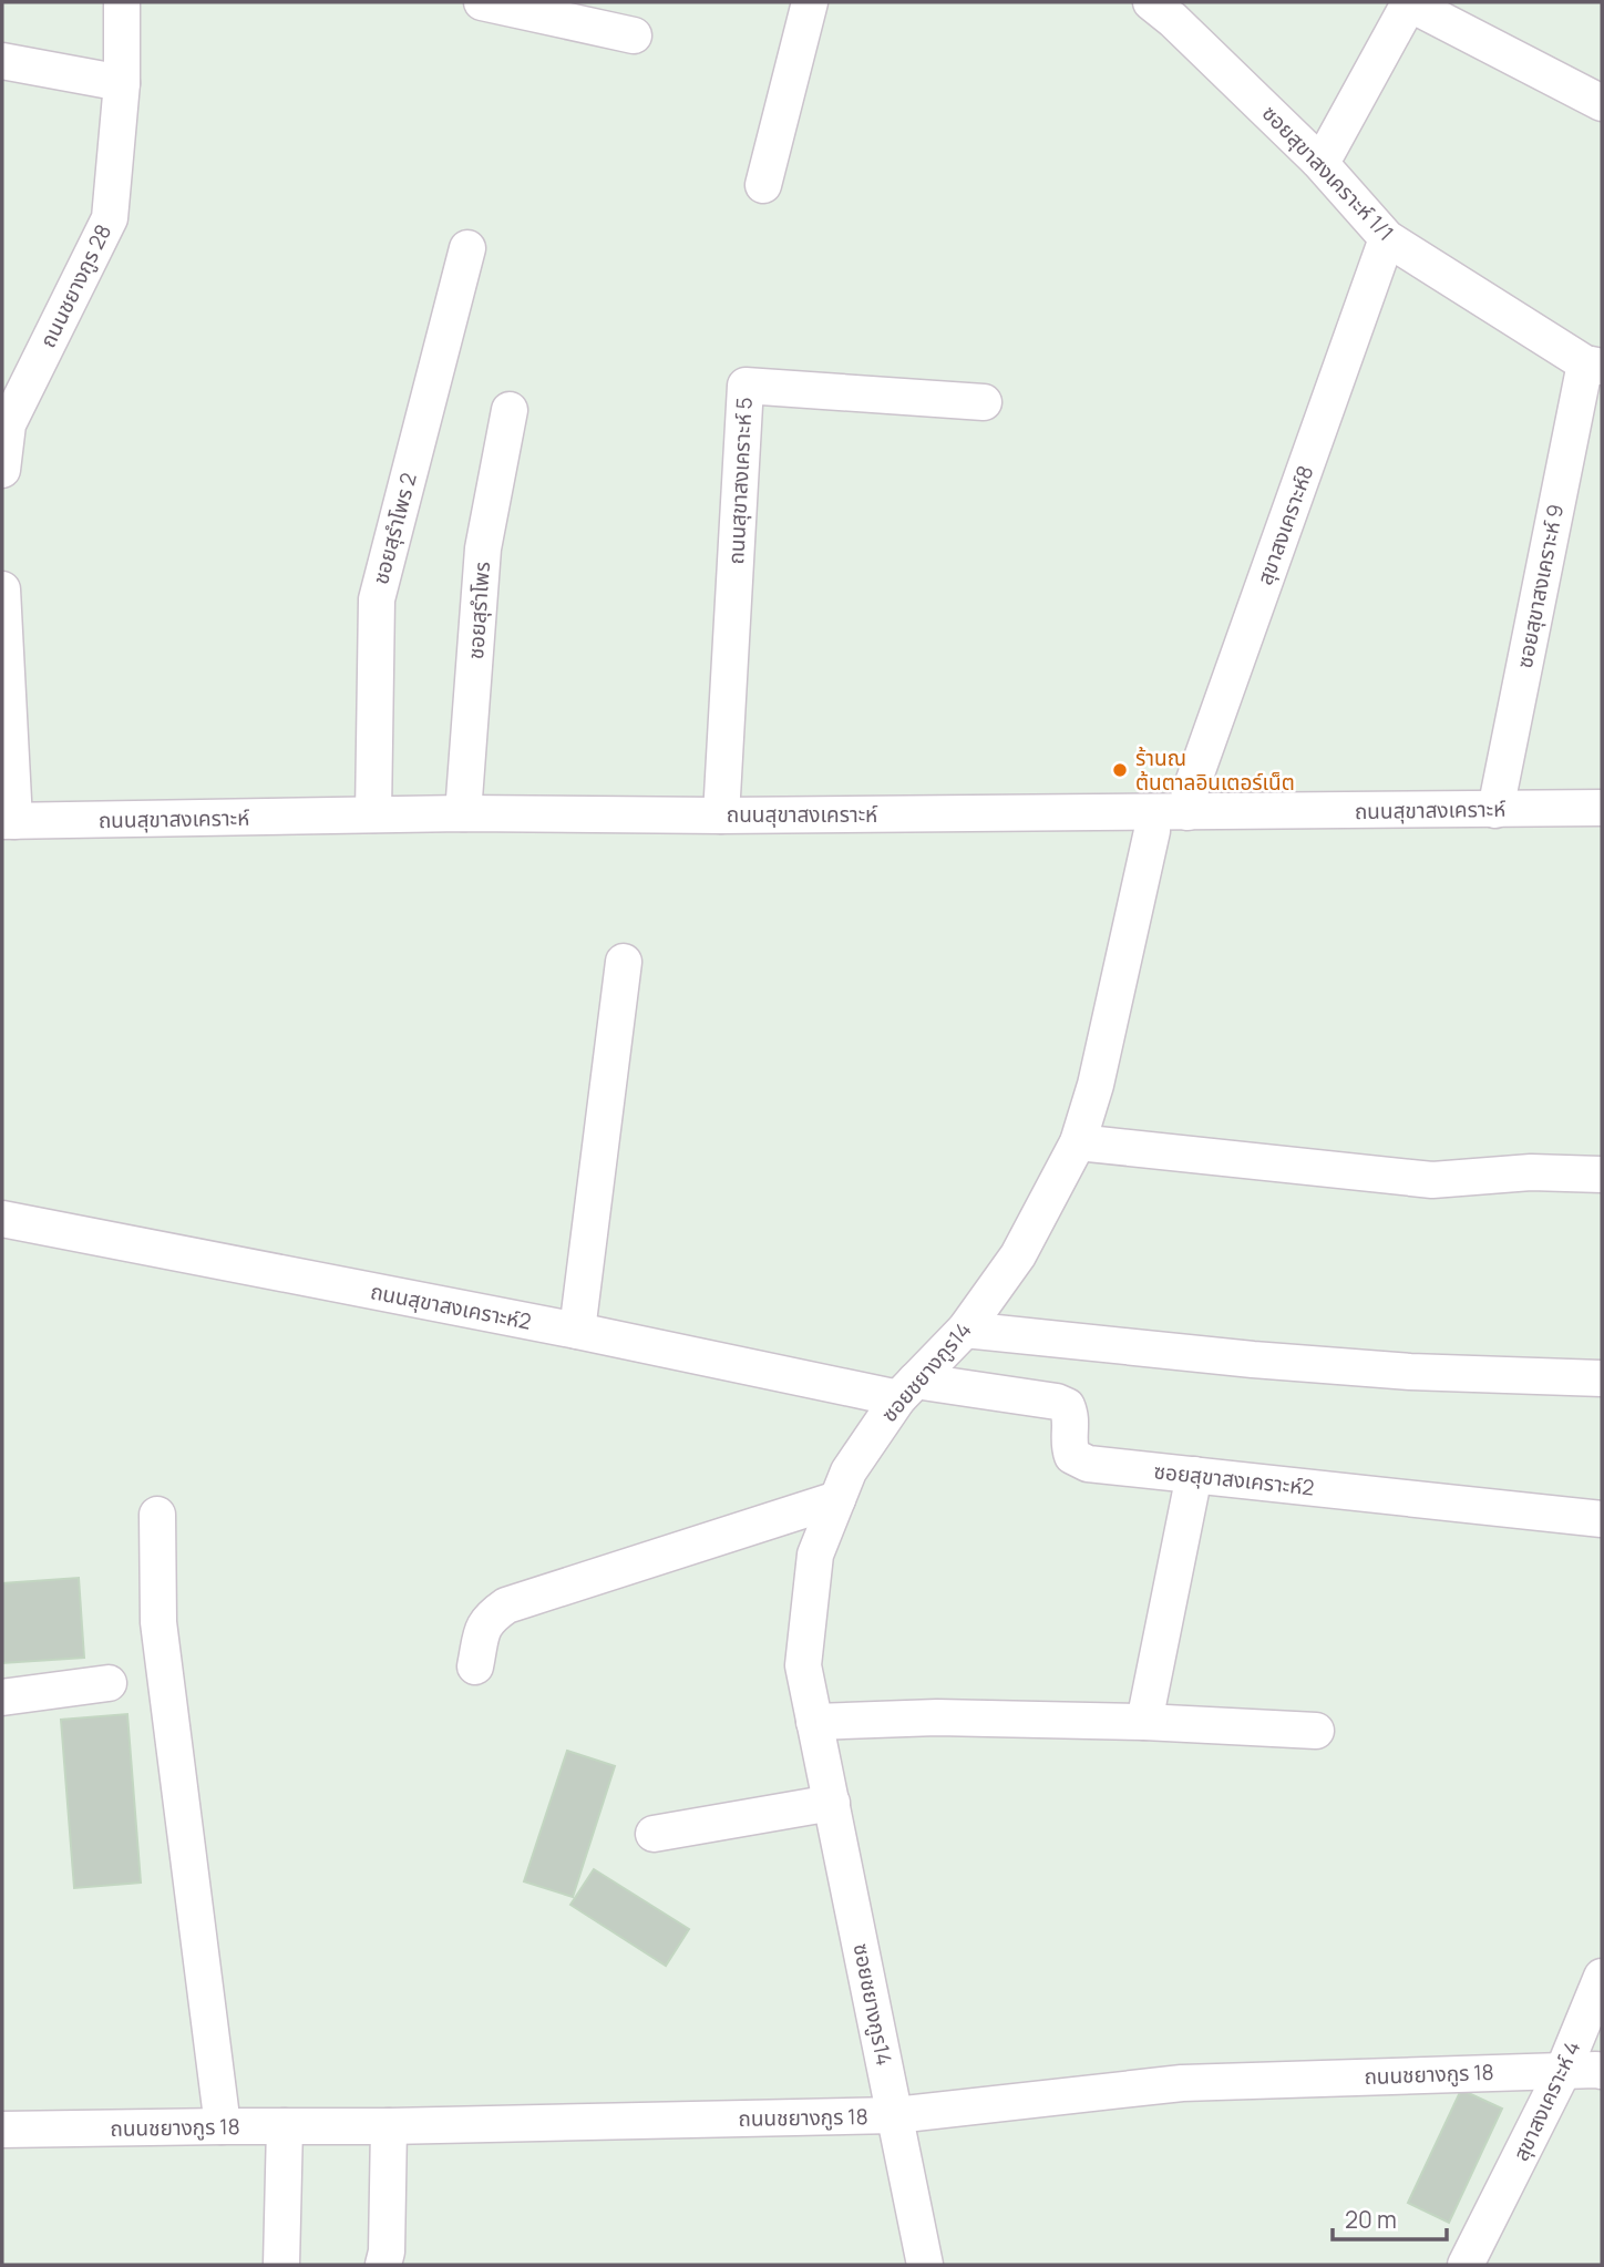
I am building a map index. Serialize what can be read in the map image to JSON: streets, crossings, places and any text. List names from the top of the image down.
{
  "streets": {
    "street": [
      "ซอยสุขาสงเคราะห์ 1/1",
      "ถนนชยางกูร 28",
      "ถนนสุขาสงเคราะห์ 5",
      "สุขาสงเคราะห์8",
      "ชอยสุรำโพร 2",
      "ซอยสุขาสงเคราะห์ 9",
      "ชอยสุรำโพร",
      "ถนนสุขาสงเคราะห์",
      "ถนนสุขาสงเคราะห์2",
      "ซอยชยางกูร14",
      "ซอยสุขาสงเคราะห์2",
      "ถนนชยางกูร 18",
      "สุขาสงเคราะห์ 4"
    ]
  },
  "crossings": [
    ["ซอยสุขาสงเคราะห์ 1/1", "สุขาสงเคราะห์8"],
    ["ซอยสุขาสงเคราะห์ 1/1", "ซอยสุขาสงเคราะห์ 9"],
    ["ถนนสุขาสงเคราะห์ 5", "ถนนสุขาสงเคราะห์"],
    ["สุขาสงเคราะห์8", "ถนนสุขาสงเคราะห์"],
    ["ชอยสุรำโพร 2", "ถนนสุขาสงเคราะห์"],
    ["ซอยสุขาสงเคราะห์ 9", "ถนนสุขาสงเคราะห์"],
    ["ชอยสุรำโพร", "ถนนสุขาสงเคราะห์"],
    ["ถนนสุขาสงเคราะห์", "ซอยชยางกูร14"],
    ["ถนนสุขาสงเคราะห์2", "ซอยชยางกูร14"],
    ["ถนนสุขาสงเคราะห์2", "ซอยสุขาสงเคราะห์2"],
    ["ซอยชยางกูร14", "ซอยสุขาสงเคราะห์2"],
    ["ซอยชยางกูร14", "ถนนชยางกูร 18"],
    ["ถนนชยางกูร 18", "สุขาสงเคราะห์ 4"]
  ],
  "places": ["ร้านณ ต้นตาลอินเตอร์เน็ต"],
  "scale_bar": "20 m"
}
